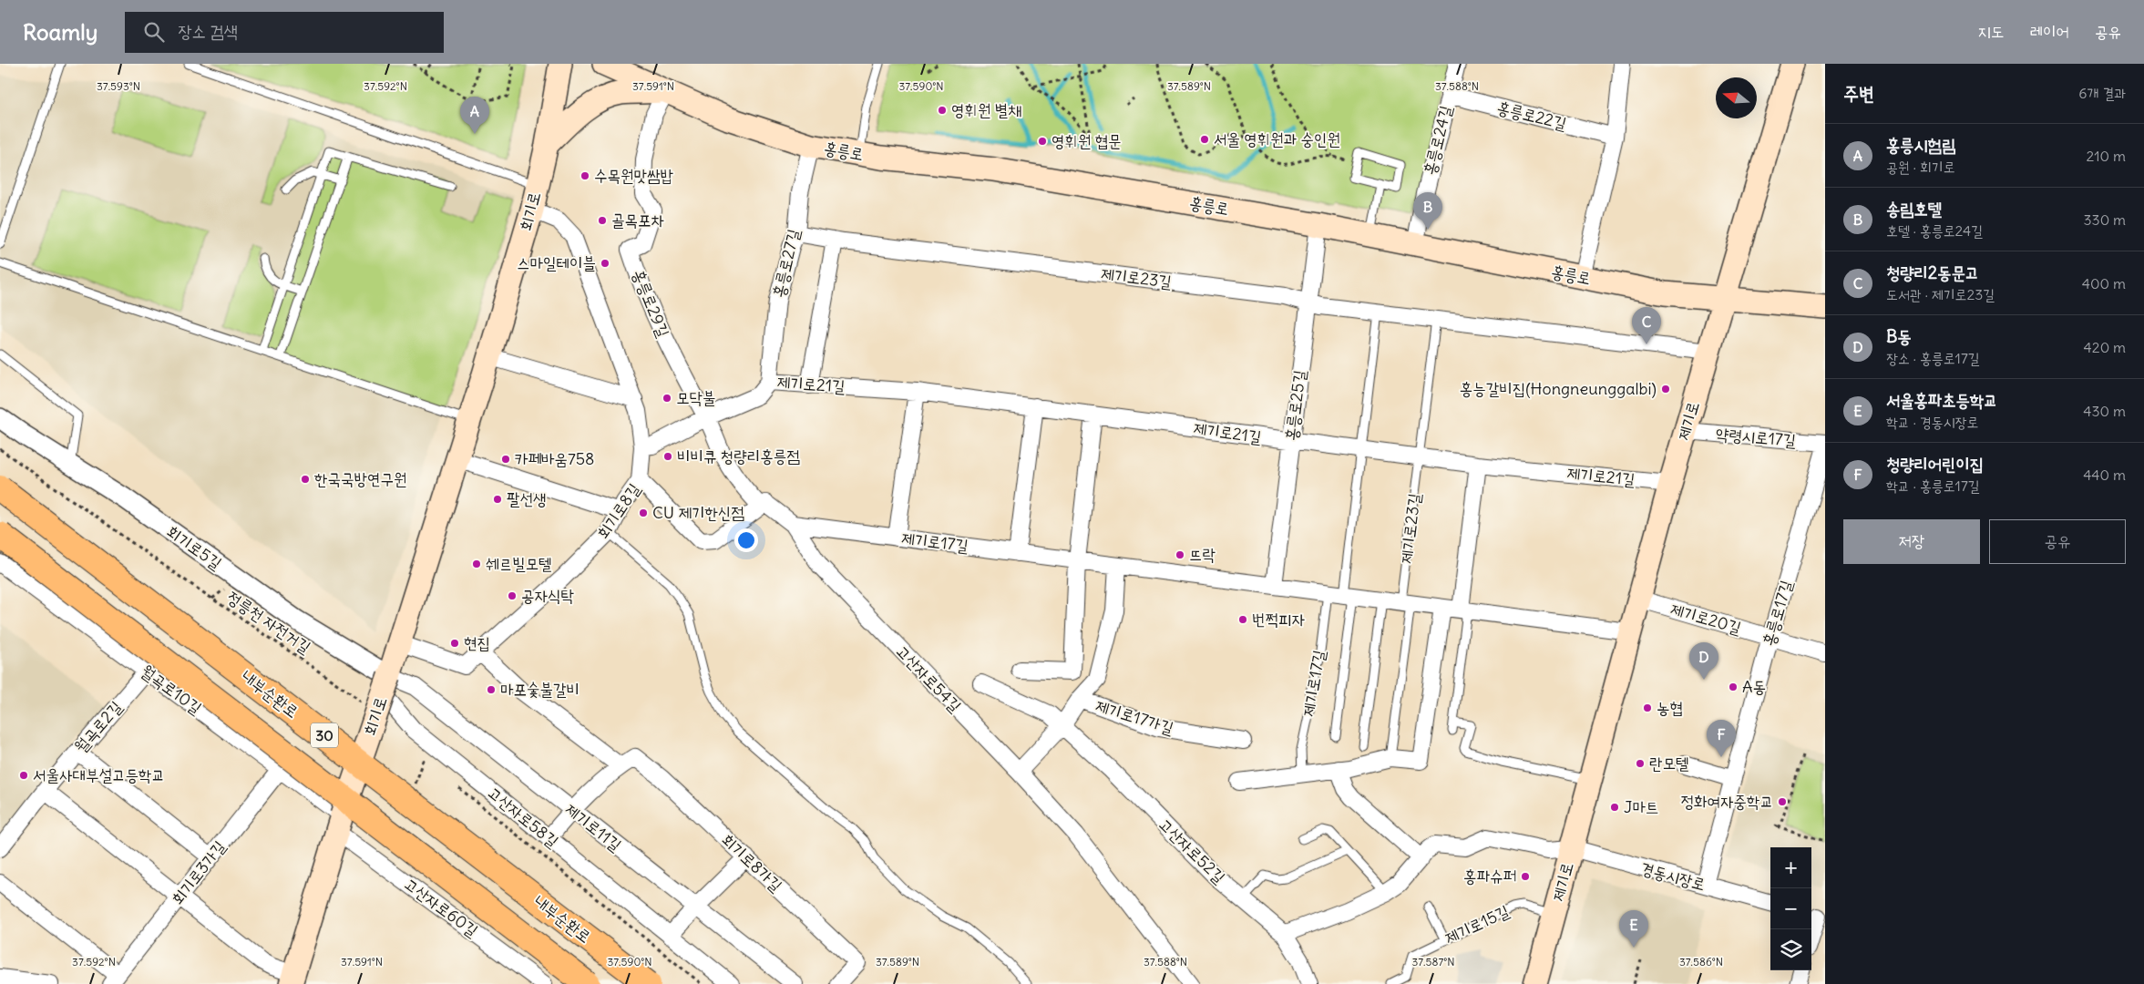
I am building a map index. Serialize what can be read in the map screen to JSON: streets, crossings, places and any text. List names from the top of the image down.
{
  "streets": {
    "highway": ["내부순환로", "30"],
    "main road": ["홍릉로", "회기로", "제기로"],
    "street": [
      "홍릉로22길",
      "홍릉로24길",
      "홍릉로27길",
      "제기로23길",
      "홍릉로29길",
      "제기로21길",
      "홍릉로25길",
      "약령시로17길",
      "회기로8길",
      "제기로17길",
      "회기로5길",
      "홍릉로17길",
      "제기로20길",
      "고산자로54길",
      "월곡로10길",
      "제기로17가길",
      "월곡로2길",
      "고산자로58길",
      "제기로11길",
      "고산자로52길",
      "회기로8가길",
      "회기로3가길",
      "경동시장로",
      "고산자로60길"
    ],
    "lane": ["제기로15길"],
    "path": ["정릉천 자전거길"]
  },
  "crossings": [
    ["홍릉로22길", "홍릉로24길"],
    ["홍릉로24길", "홍릉로"],
    ["홍릉로", "홍릉로27길"],
    ["홍릉로", "홍릉로29길"],
    ["홍릉로", "홍릉로25길"],
    ["홍릉로", "제기로"],
    ["회기로", "회기로8길"],
    ["회기로", "회기로5길"],
    ["회기로", "정릉천 자전거길"],
    ["회기로", "월곡로10길"],
    ["회기로", "월곡로2길"],
    ["회기로", "고산자로58길"],
    ["회기로", "제기로11길"],
    ["회기로", "회기로3가길"],
    ["회기로", "고산자로60길"],
    ["홍릉로27길", "제기로23길"],
    ["홍릉로27길", "제기로21길"],
    ["제기로23길", "제기로21길"],
    ["제기로23길", "홍릉로25길"],
    ["제기로23길", "제기로"],
    ["제기로23길", "제기로17길"],
    ["홍릉로29길", "제기로21길"],
    ["홍릉로29길", "고산자로54길"],
    ["제기로21길", "홍릉로25길"],
    ["제기로21길", "제기로"],
    ["제기로21길", "회기로8길"],
    ["홍릉로25길", "제기로17길"],
    ["제기로", "약령시로17길"],
    ["제기로", "제기로17길"],
    ["제기로", "제기로20길"],
    ["제기로", "경동시장로"],
    ["제기로", "제기로15길"],
    ["제기로17길", "고산자로54길"],
    ["제기로17길", "제기로17가길"],
    ["회기로5길", "정릉천 자전거길"],
    ["회기로5길", "고산자로58길"],
    ["회기로5길", "제기로11길"],
    ["홍릉로17길", "제기로20길"],
    ["홍릉로17길", "경동시장로"],
    ["정릉천 자전거길", "고산자로58길"],
    ["정릉천 자전거길", "제기로11길"],
    ["월곡로10길", "월곡로2길"],
    ["월곡로10길", "회기로3가길"],
    ["월곡로10길", "고산자로60길"],
    ["제기로17가길", "고산자로52길"],
    ["고산자로58길", "제기로11길"],
    ["고산자로58길", "회기로8가길"],
    ["제기로11길", "회기로8가길"]
  ],
  "places": [
    "영휘원 별채",
    "서울 영휘원과 숭인원",
    "영휘원 협문",
    "수목원맛쌈밥",
    "골목포차",
    "스마일테이블",
    "홍능갈비집(Hongneunggalbi)",
    "모닥불",
    "비비큐 청량리홍릉점",
    "카페바움758",
    "한국국방연구원",
    "팔선생",
    "CU 제기한신점",
    "뜨락",
    "쉐르빌모텔",
    "공자식탁",
    "번쩍피자",
    "현집",
    "A동",
    "마포숯불갈비",
    "농협",
    "란모텔",
    "서울사대부설고등학교",
    "정화여자중학교",
    "J마트",
    "홍파슈퍼"
  ],
  "north": "left",
  "page": {
    "header": "Roamly",
    "search": "장소 검색",
    "nav": ["지도", "레이어", "공유"],
    "heading": ["주변", "6개 결과"],
    "pins": [
      "A",
      "B",
      "C",
      "D",
      "F",
      "E"
    ],
    "list": [
      {
        "mark": "A",
        "name": "홍릉시험림",
        "note": "공원 · 회기로",
        "value": "210 m"
      },
      {
        "mark": "B",
        "name": "송림호텔",
        "note": "호텔 · 홍릉로24길",
        "value": "330 m"
      },
      {
        "mark": "C",
        "name": "청량리2동문고",
        "note": "도서관 · 제기로23길",
        "value": "400 m"
      },
      {
        "mark": "D",
        "name": "B동",
        "note": "장소 · 홍릉로17길",
        "value": "420 m"
      },
      {
        "mark": "E",
        "name": "서울홍파초등학교",
        "note": "학교 · 경동시장로",
        "value": "430 m"
      },
      {
        "mark": "F",
        "name": "청량리어린이집",
        "note": "학교 · 홍릉로17길",
        "value": "440 m"
      }
    ],
    "buttons": ["저장", "공유"],
    "map_buttons": ["+", "−"]
  },
  "coordinates": [
    "37.593°N",
    "37.592°N",
    "37.591°N",
    "37.590°N",
    "37.589°N",
    "37.588°N",
    "37.586°N",
    "37.587°N"
  ]
}
